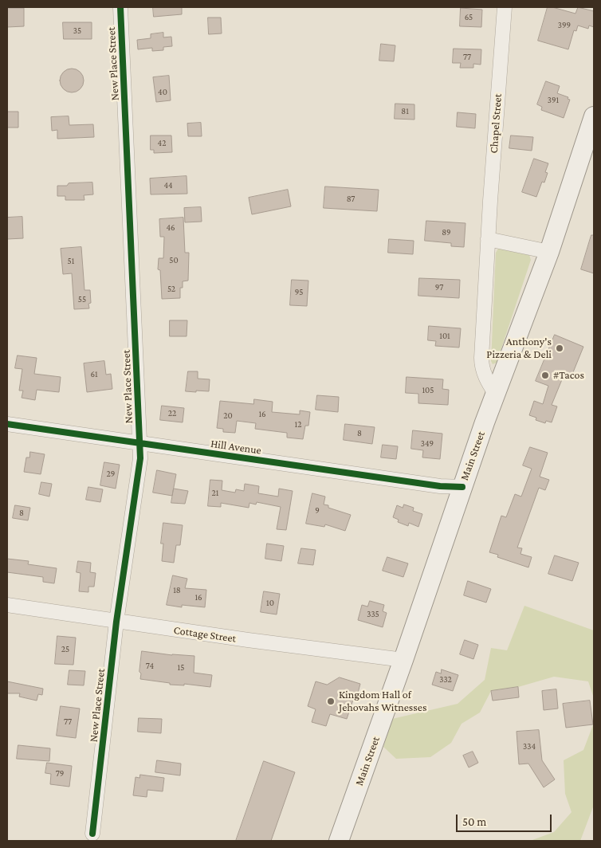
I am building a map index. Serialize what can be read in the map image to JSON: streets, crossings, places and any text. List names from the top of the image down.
{
  "streets": {
    "main road": ["Main Street"],
    "street": [
      "New Place Street",
      "Chapel Street",
      "Hill Avenue",
      "Cottage Street"
    ]
  },
  "crossings": [
    ["New Place Street", "Hill Avenue"],
    ["New Place Street", "Cottage Street"],
    ["Chapel Street", "Main Street"],
    ["Hill Avenue", "Main Street"],
    ["Main Street", "Cottage Street"]
  ],
  "places": ["Anthony's Pizzeria & Deli", "#Tacos", "Kingdom Hall of Jehovahs Witnesses"],
  "house_numbers": [
    "65",
    "399",
    "35",
    "77",
    "40",
    "391",
    "81",
    "42",
    "44",
    "87",
    "46",
    "89",
    "50",
    "51",
    "97",
    "52",
    "95",
    "55",
    "101",
    "61",
    "105",
    "22",
    "16",
    "20",
    "12",
    "8",
    "349",
    "29",
    "21",
    "9",
    "8",
    "18",
    "16",
    "10",
    "335",
    "25",
    "74",
    "15",
    "332",
    "77",
    "334",
    "79"
  ],
  "scale_bar": "50 m"
}
